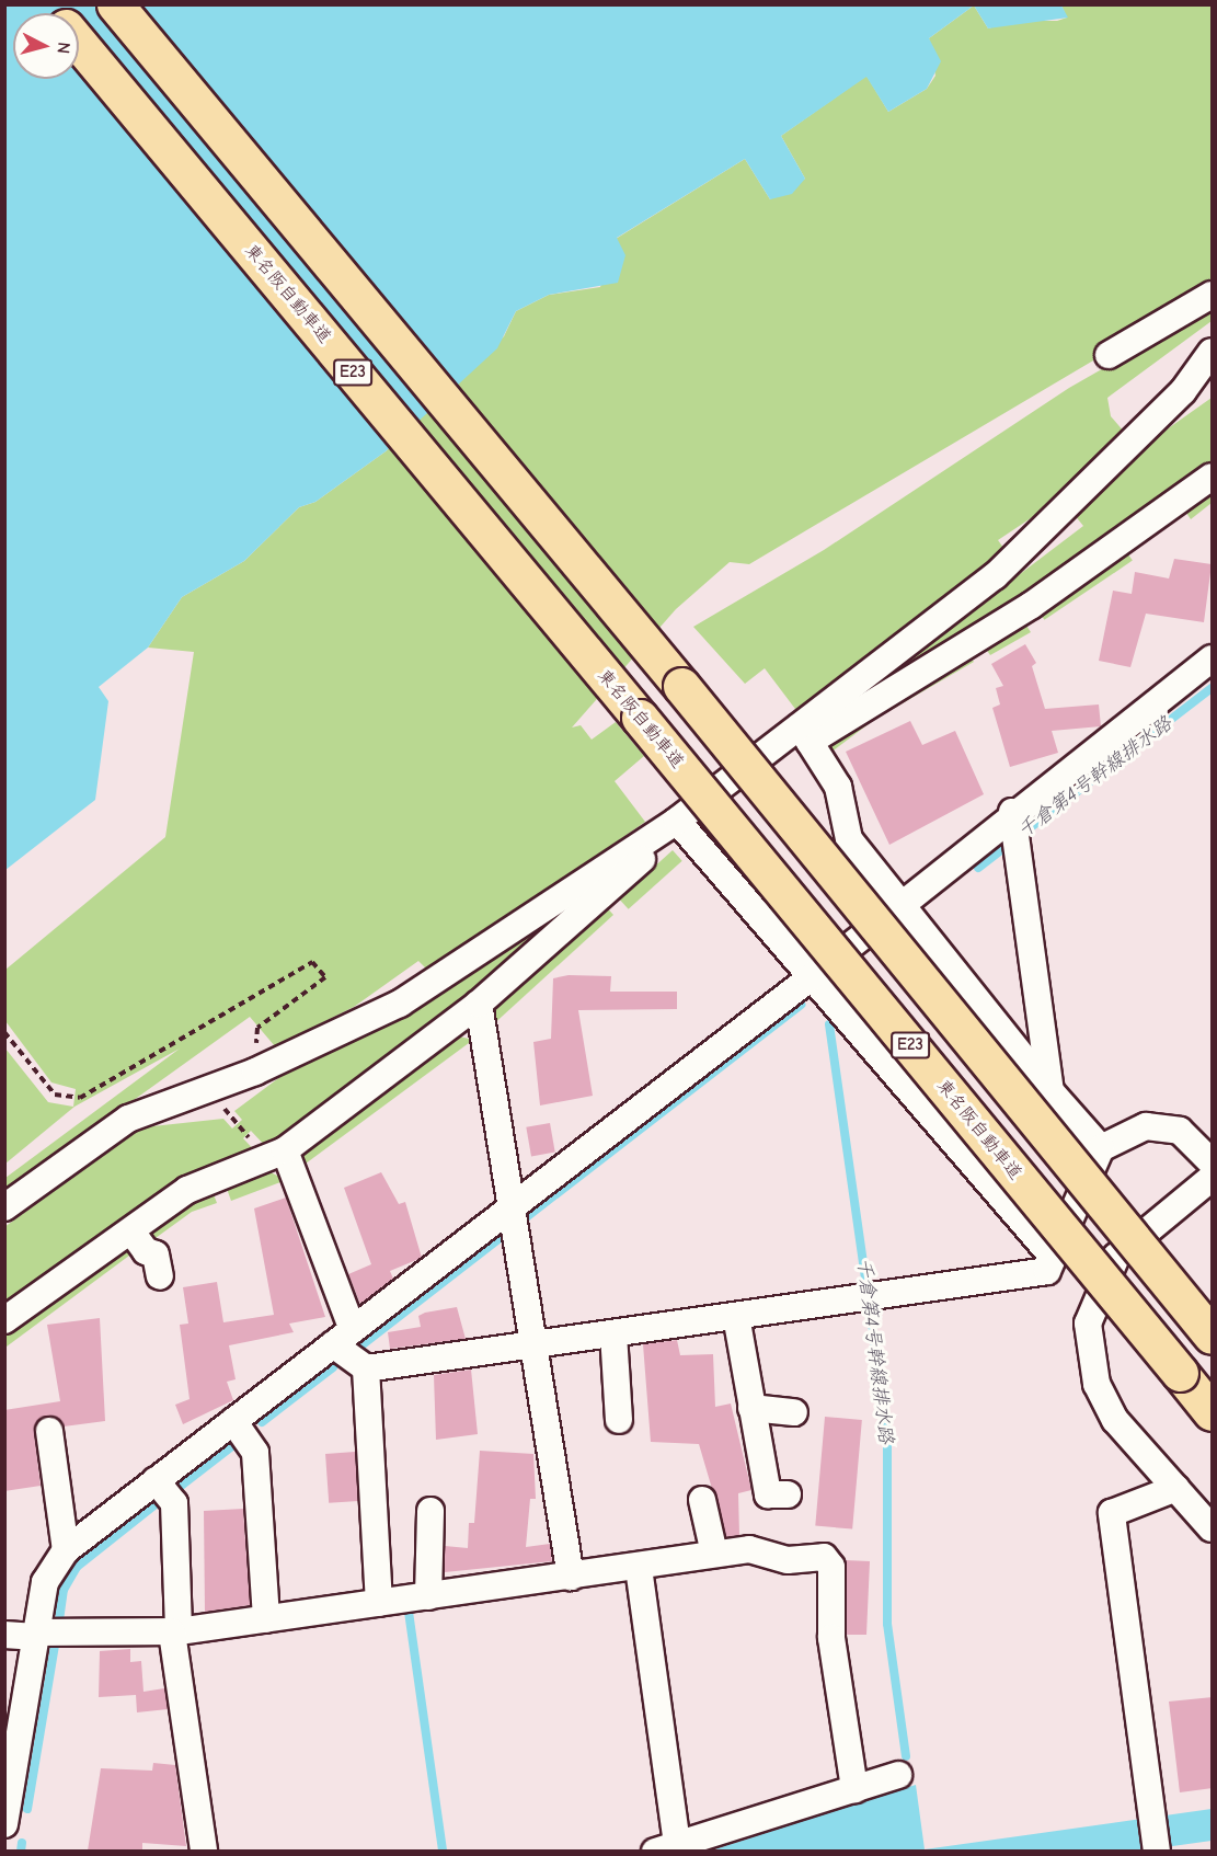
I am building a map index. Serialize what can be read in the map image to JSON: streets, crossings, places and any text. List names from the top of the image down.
{
  "streets": {
    "highway": ["東名阪自動車道", "E23"]
  },
  "water": ["千倉第4号幹線排水路"],
  "north": "right"
}
